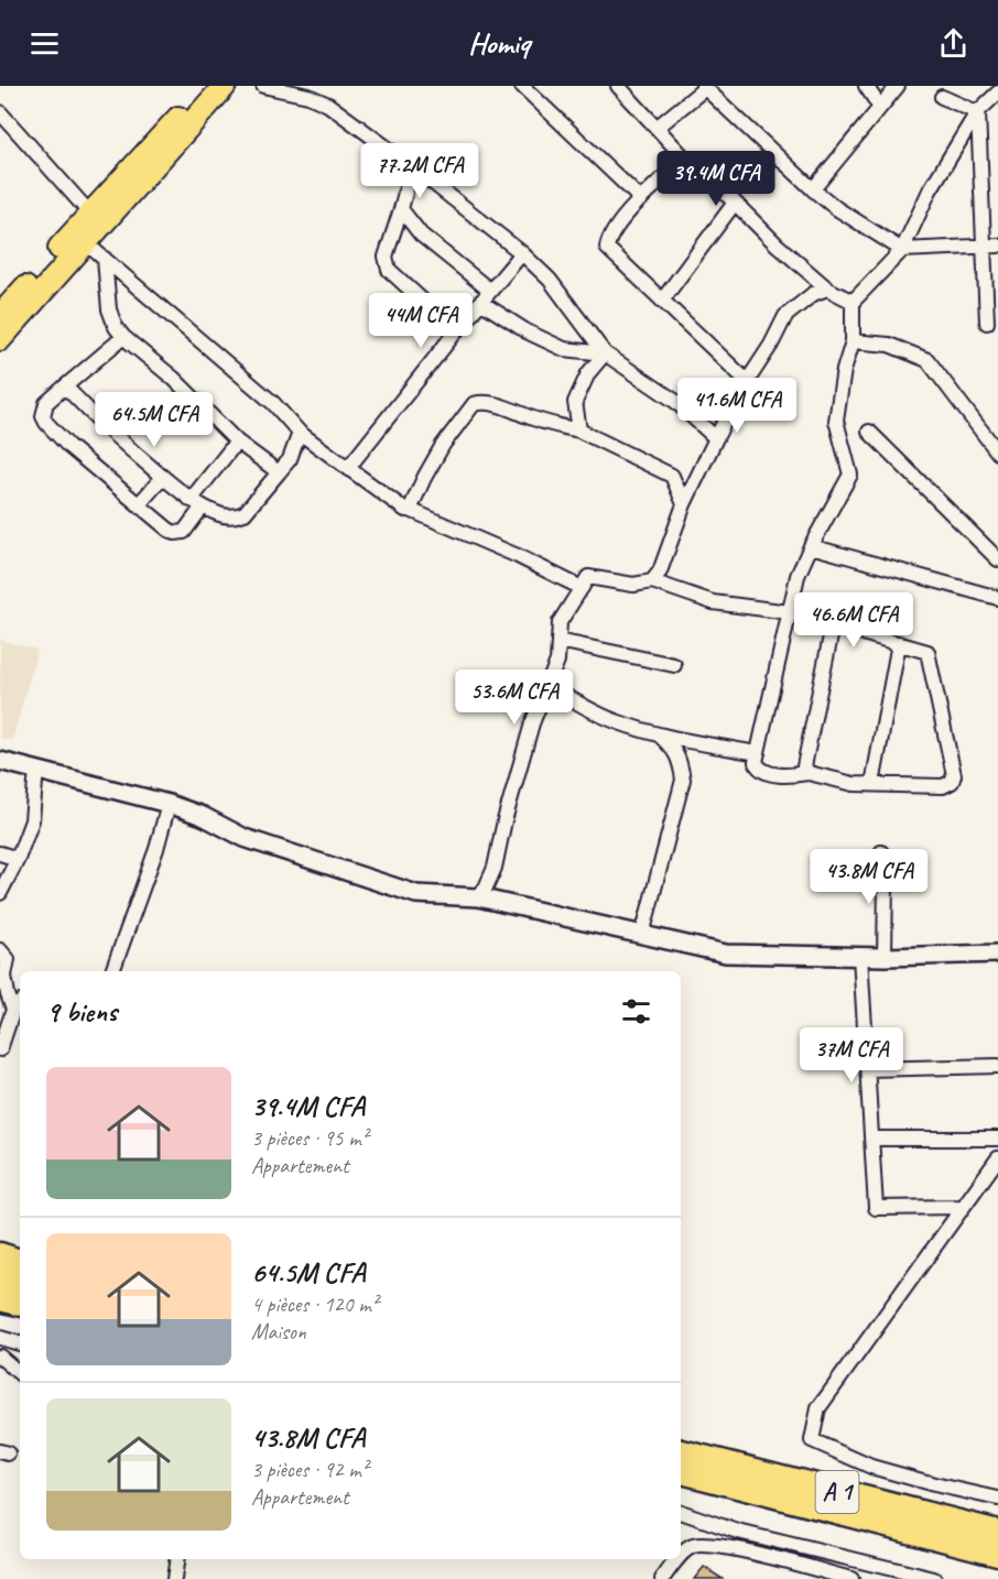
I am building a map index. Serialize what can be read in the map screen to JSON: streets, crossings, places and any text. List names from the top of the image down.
{
  "streets": {
    "highway": ["A 1"]
  },
  "page": {
    "header": "Homiq",
    "price": [
      "77.2M CFA",
      "39.4M CFA",
      "44M CFA",
      "41.6M CFA",
      "64.5M CFA",
      "46.6M CFA",
      "53.6M CFA",
      "43.8M CFA",
      "37M CFA"
    ],
    "heading": "9 biens",
    "list": [
      {
        "name": "39.4M CFA",
        "note": "3 pièces · 95 m² · Appartement"
      },
      {
        "name": "64.5M CFA",
        "note": "4 pièces · 120 m² · Maison"
      },
      {
        "name": "43.8M CFA",
        "note": "3 pièces · 92 m² · Appartement"
      }
    ]
  }
}
